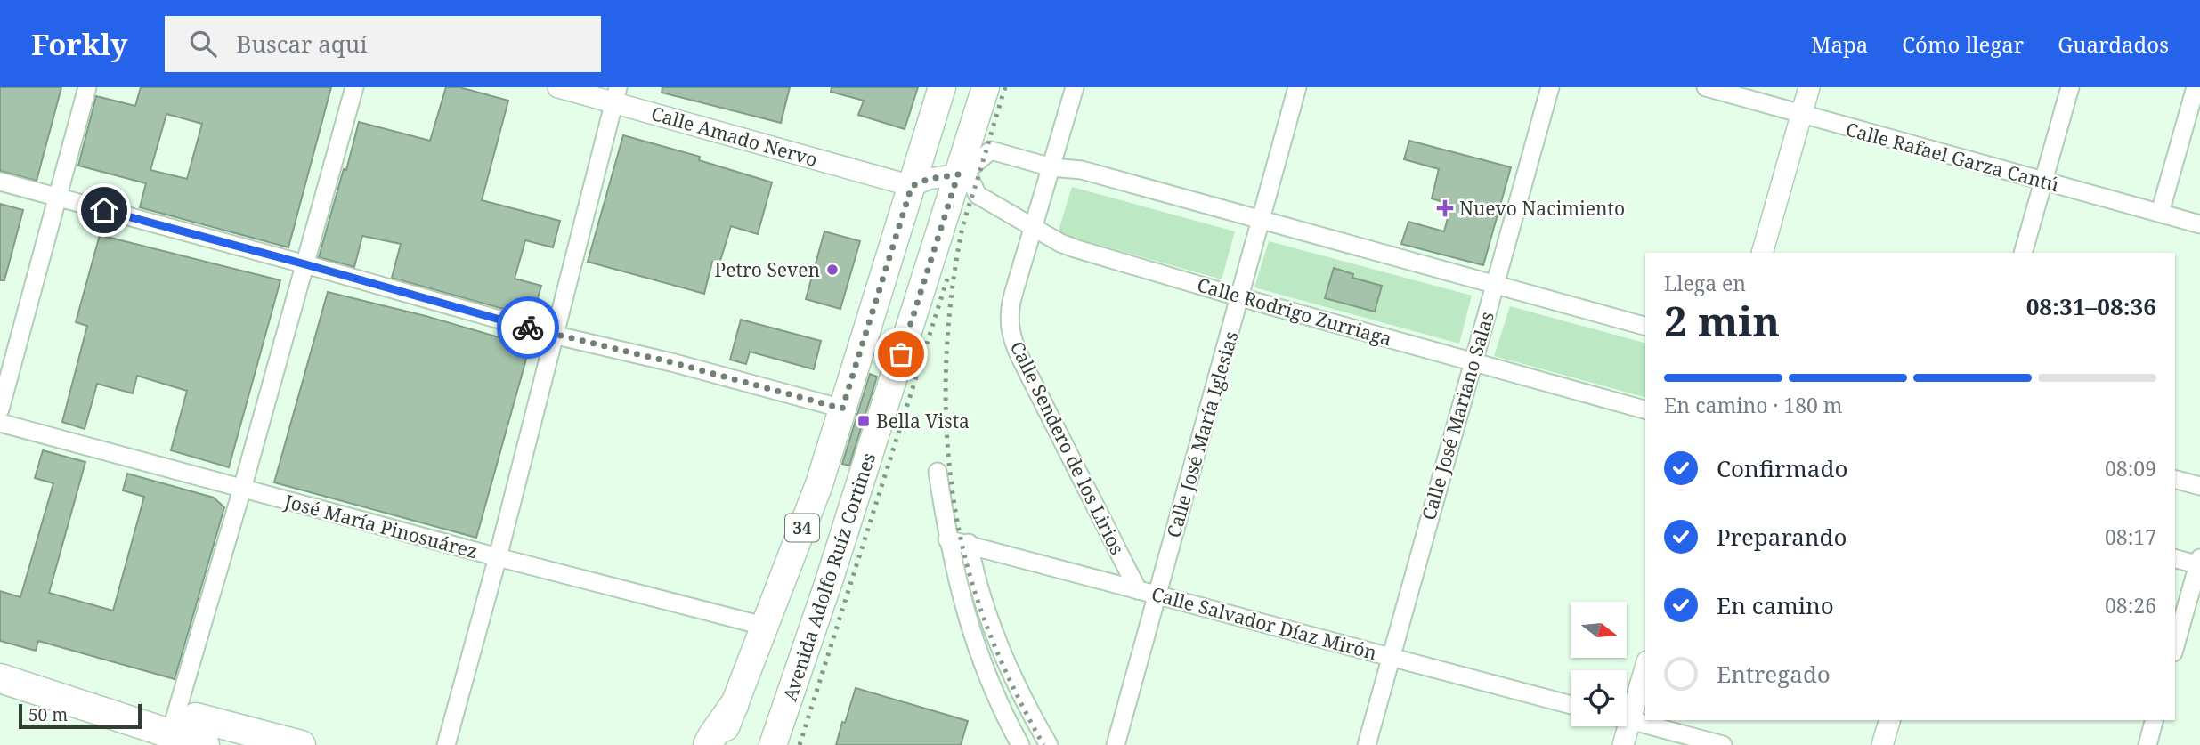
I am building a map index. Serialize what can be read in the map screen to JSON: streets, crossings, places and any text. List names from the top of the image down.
{
  "streets": {
    "main road": ["34", "Avenida Adolfo Ruíz Cortines"],
    "street": [
      "Calle Amado Nervo",
      "Calle Rafael Garza Cantú",
      "Calle Rodrigo Zurriaga",
      "Calle José Mariano Salas",
      "Calle José María Iglesias",
      "Calle Sendero de los Lirios",
      "José María Pinosuárez",
      "Calle Salvador Díaz Mirón"
    ]
  },
  "crossings": [
    ["Calle Amado Nervo", "Avenida Adolfo Ruíz Cortines"],
    ["Calle Rodrigo Zurriaga", "Calle José Mariano Salas"],
    ["Calle Rodrigo Zurriaga", "Calle José María Iglesias"],
    ["Calle Rodrigo Zurriaga", "Calle Sendero de los Lirios"],
    ["Calle Rodrigo Zurriaga", "Avenida Adolfo Ruíz Cortines"],
    ["Calle José Mariano Salas", "Calle Salvador Díaz Mirón"],
    ["Calle José María Iglesias", "Calle Salvador Díaz Mirón"],
    ["Calle Sendero de los Lirios", "Calle Salvador Díaz Mirón"],
    ["José María Pinosuárez", "Avenida Adolfo Ruíz Cortines"]
  ],
  "places": {
    "health": ["Nuevo Nacimiento"],
    "other": ["Petro Seven"],
    "transit": ["Bella Vista"]
  },
  "scale_bar": "50 m",
  "north": "right",
  "page": {
    "header": "Forkly",
    "search": "Buscar aquí",
    "nav": ["Mapa", "Cómo llegar", "Guardados"],
    "heading": ["2 min", "Llega en", "08:31–08:36"],
    "bar": "En camino · 180 m",
    "list": [
      ["Confirmado", "08:09"],
      ["Preparando", "08:17"],
      ["En camino", "08:26"],
      "Entregado"
    ],
    "scale": "50 m"
  }
}
